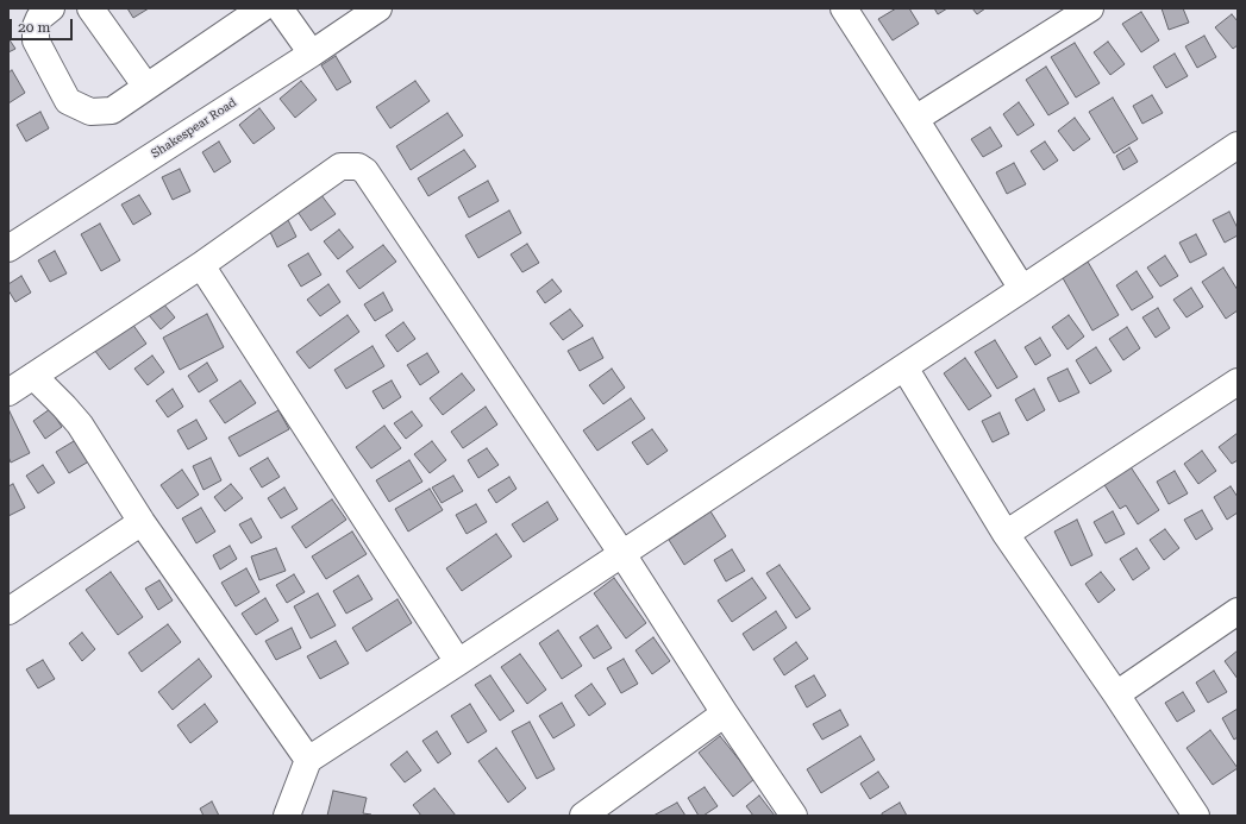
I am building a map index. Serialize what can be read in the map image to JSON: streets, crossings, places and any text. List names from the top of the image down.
{
  "streets": {
    "street": ["Shakespear Road"]
  },
  "scale_bar": "20 m"
}
